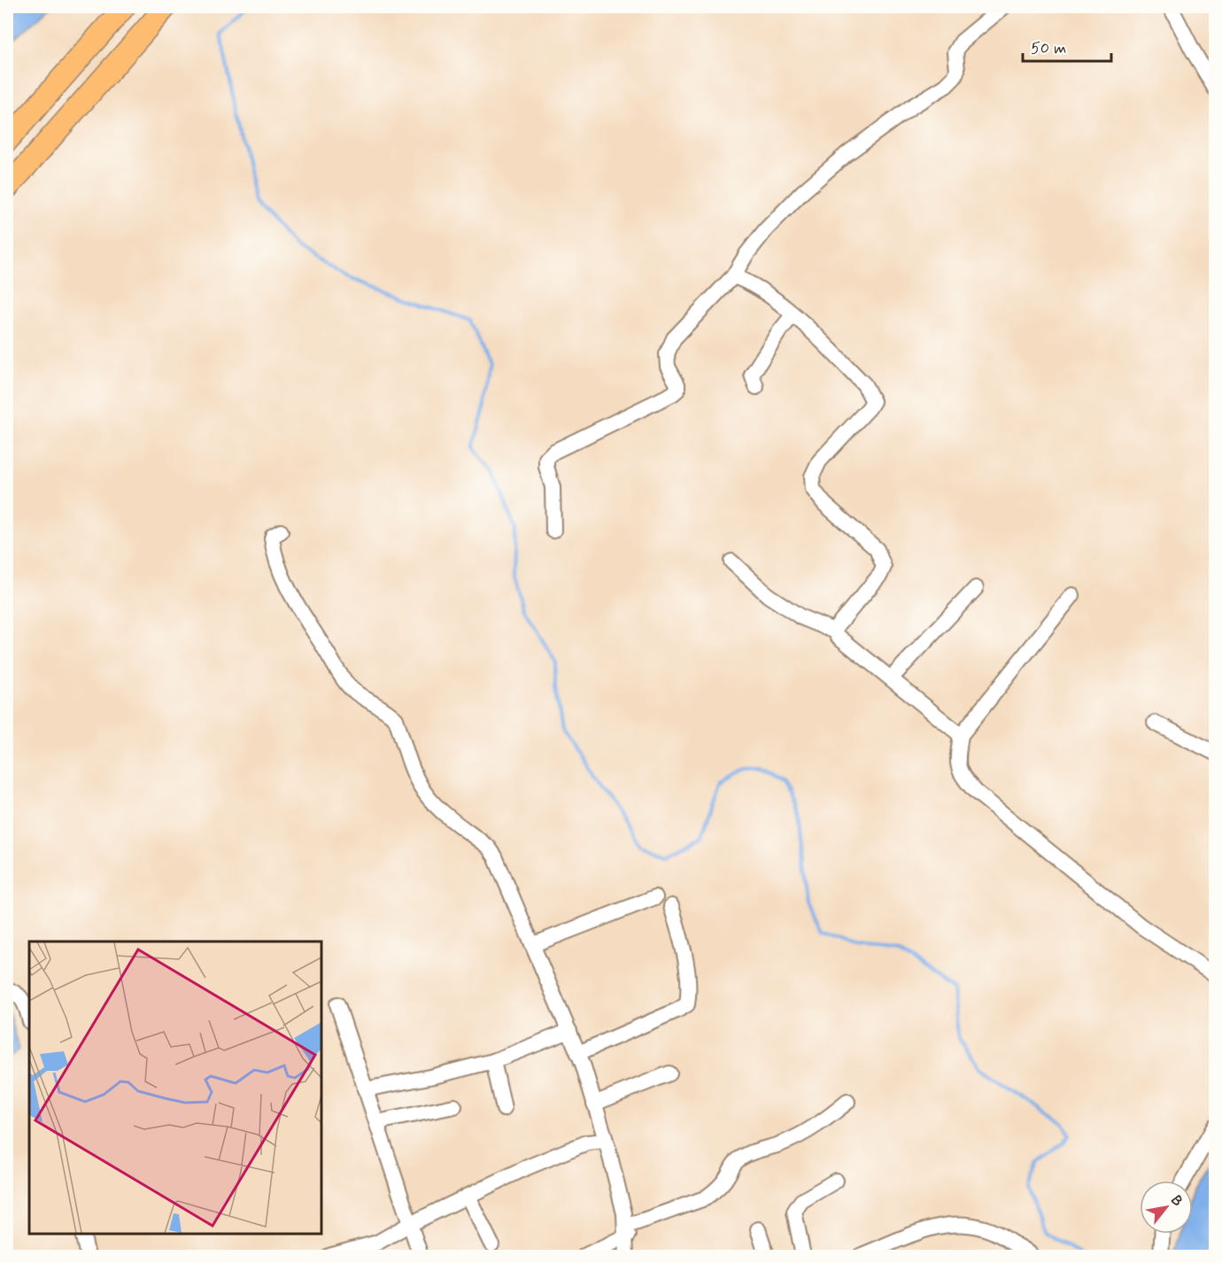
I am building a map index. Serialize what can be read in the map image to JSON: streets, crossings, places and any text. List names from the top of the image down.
{
  "scale_bar": "50 m",
  "north": "top right"
}
